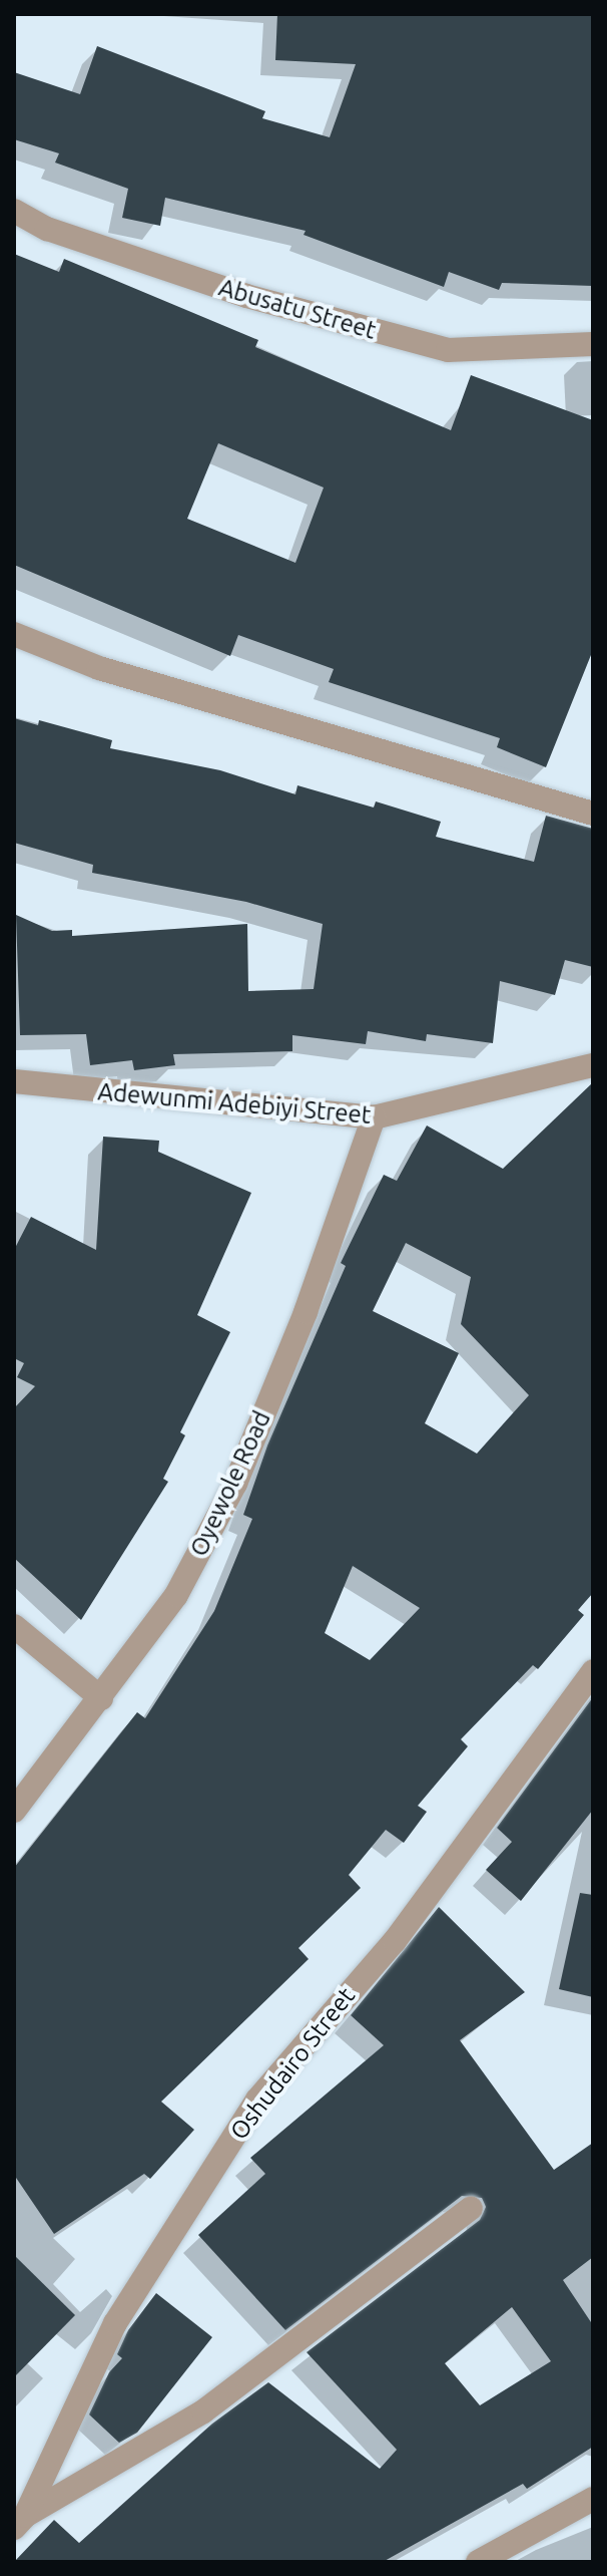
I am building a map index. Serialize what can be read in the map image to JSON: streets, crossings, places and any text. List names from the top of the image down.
{
  "streets": {
    "street": [
      "Abusatu Street",
      "Adewunmi Adebiyi Street",
      "Oyewole Road",
      "Oshudairo Street"
    ]
  },
  "crossings": [
    ["Adewunmi Adebiyi Street", "Oyewole Road"]
  ]
}
